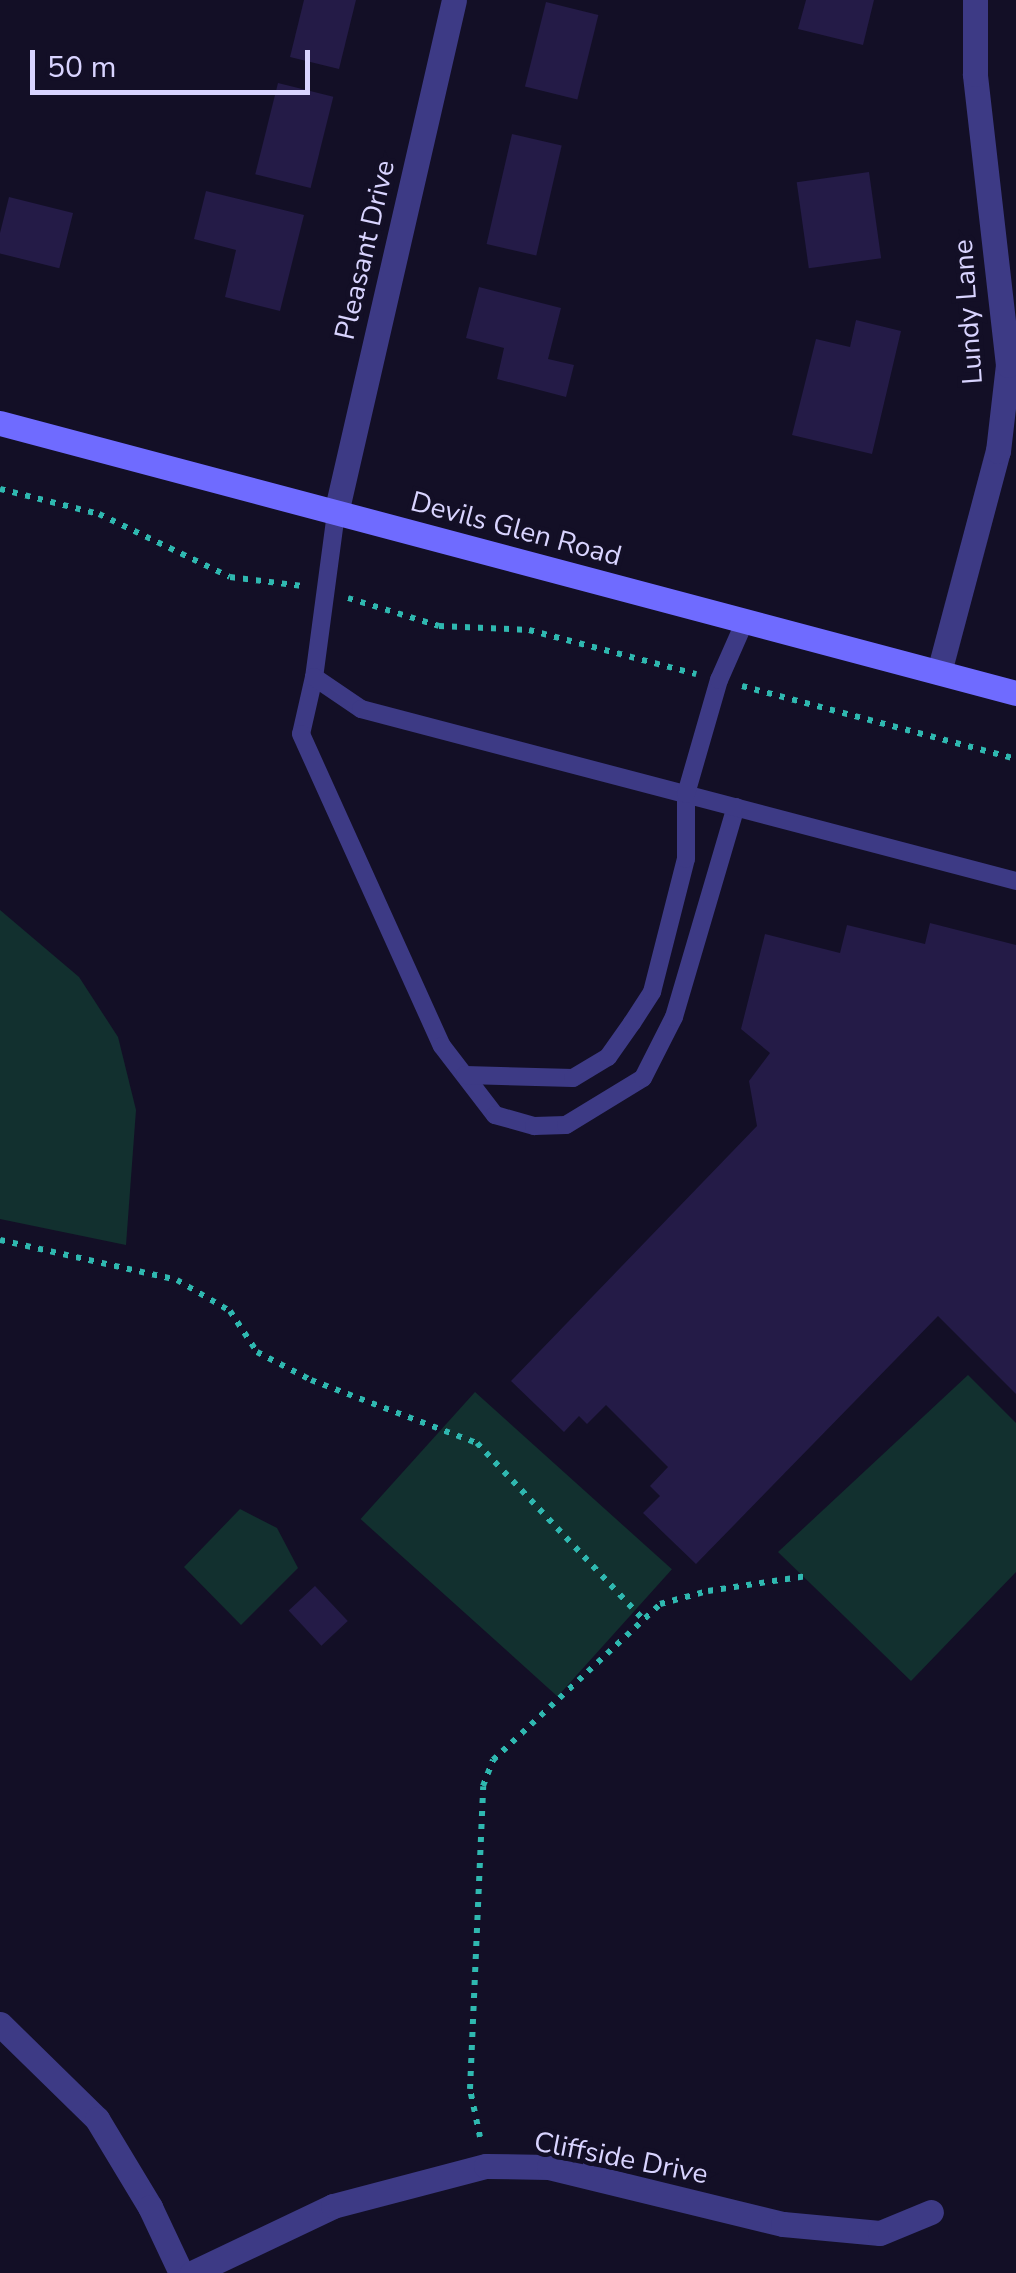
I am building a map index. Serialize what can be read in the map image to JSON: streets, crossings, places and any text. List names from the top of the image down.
{
  "streets": {
    "main road": ["Devils Glen Road"],
    "street": ["Pleasant Drive", "Lundy Lane", "Cliffside Drive"]
  },
  "crossings": [
    ["Pleasant Drive", "Devils Glen Road"],
    ["Lundy Lane", "Devils Glen Road"]
  ],
  "scale_bar": "50 m"
}
